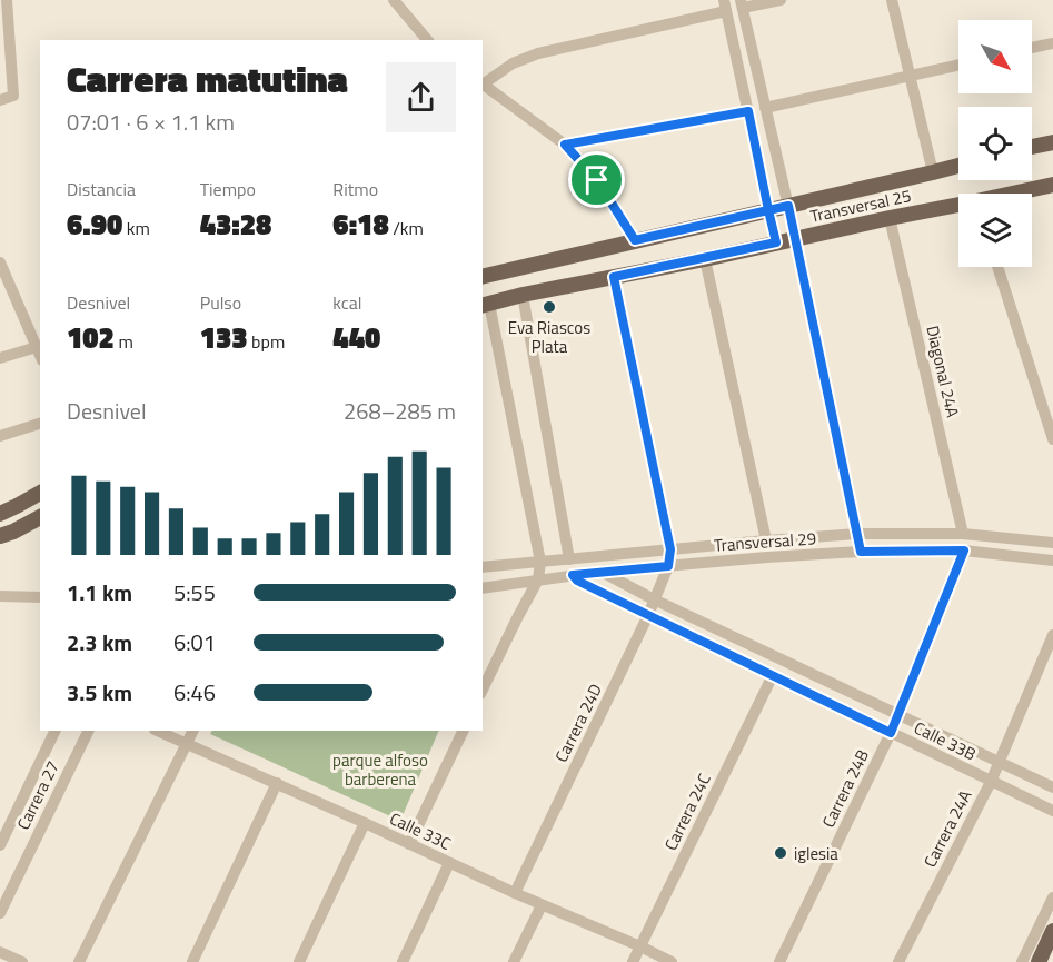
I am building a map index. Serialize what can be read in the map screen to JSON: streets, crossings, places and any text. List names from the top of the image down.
{
  "streets": {
    "main road": ["Transversal 25"],
    "street": [
      "Diagonal 24A",
      "Transversal 29",
      "Carrera 24D",
      "Calle 33B",
      "Carrera 24B",
      "Carrera 27",
      "Carrera 24C",
      "Carrera 24A",
      "Calle 33C"
    ]
  },
  "crossings": [
    ["Transversal 25", "Diagonal 24A"],
    ["Transversal 25", "Carrera 24D"],
    ["Diagonal 24A", "Transversal 29"],
    ["Transversal 29", "Carrera 24D"],
    ["Transversal 29", "Calle 33B"],
    ["Transversal 29", "Carrera 24B"],
    ["Carrera 24D", "Calle 33B"],
    ["Carrera 24D", "Calle 33C"],
    ["Calle 33B", "Carrera 24B"],
    ["Calle 33B", "Carrera 24C"],
    ["Calle 33B", "Carrera 24A"],
    ["Carrera 24C", "Calle 33C"]
  ],
  "parks": ["parque alfoso barberena"],
  "places": ["Eva Riascos Plata", "iglesia"],
  "north": "bottom right",
  "page": {
    "heading": ["Carrera matutina", "07:01 · 6 × 1.1 km"],
    "stats": [
      ["Distancia", "6.90 km"],
      ["Tiempo", "43:28"],
      ["Ritmo", "6:18 /km"],
      ["Desnivel", "102 m"],
      ["Pulso", "133 bpm"],
      ["kcal", "440"]
    ],
    "chart": ["Desnivel", "268–285 m"],
    "list": [
      {
        "name": "1.1 km",
        "note": "5:55"
      },
      {
        "name": "2.3 km",
        "note": "6:01"
      },
      {
        "name": "3.5 km",
        "note": "6:46"
      }
    ]
  }
}
